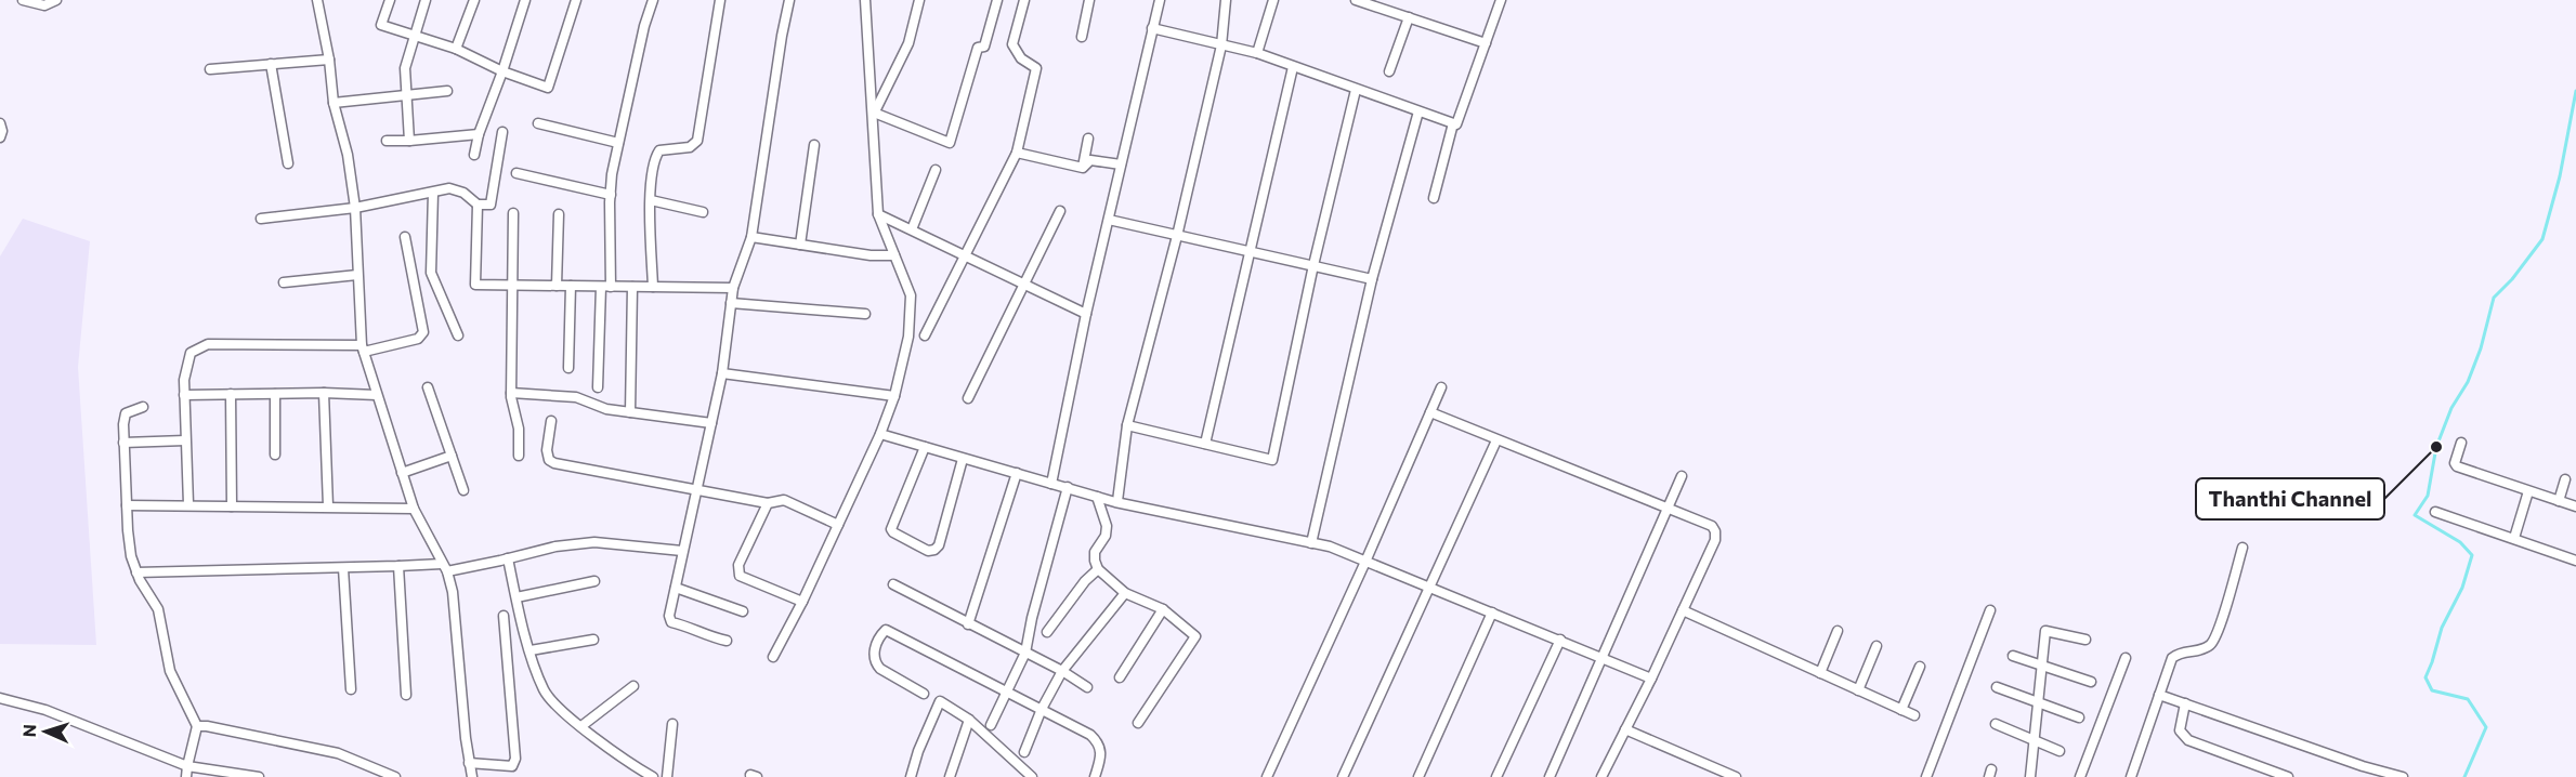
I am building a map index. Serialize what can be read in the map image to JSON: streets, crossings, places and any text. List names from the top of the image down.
{
  "places": ["Thanthi Channel"],
  "north": "left"
}
